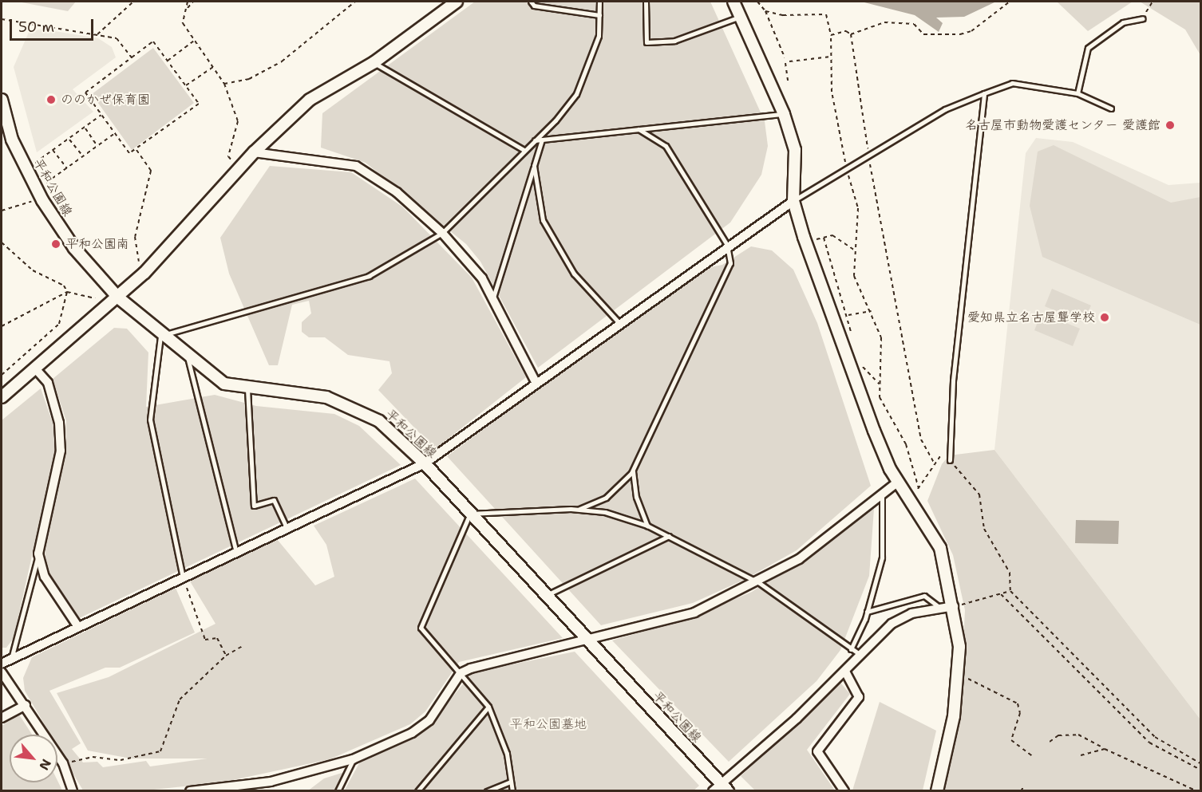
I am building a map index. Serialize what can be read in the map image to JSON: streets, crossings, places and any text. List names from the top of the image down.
{
  "streets": {
    "street": ["平和公園線"]
  },
  "parks": ["平和公園墓地"],
  "places": [
    "ののかぜ保育園",
    "名古屋市動物愛護センター 愛護館",
    "平和公園南",
    "愛知県立名古屋聾学校"
  ],
  "scale_bar": "50 m",
  "north": "bottom right"
}
